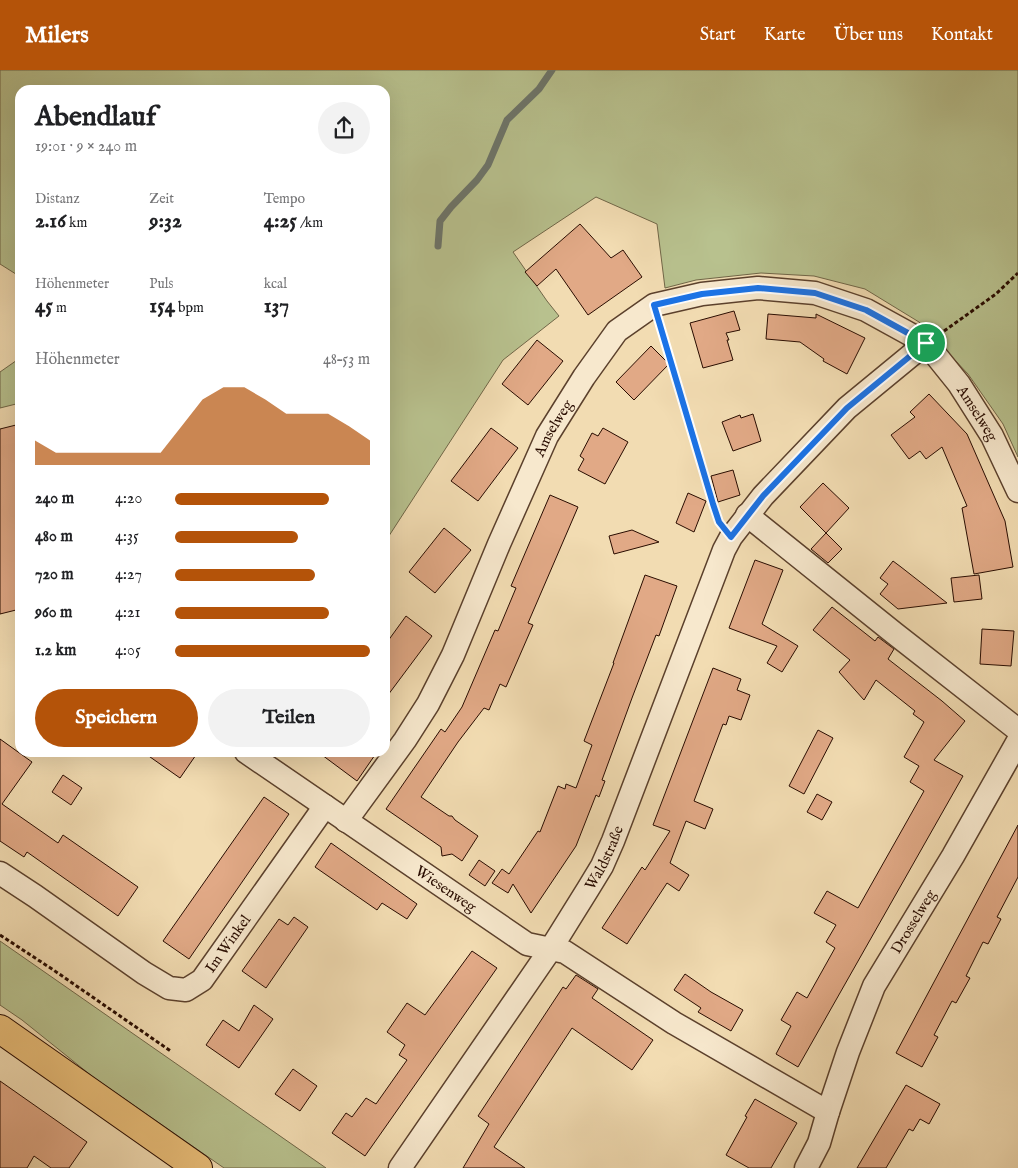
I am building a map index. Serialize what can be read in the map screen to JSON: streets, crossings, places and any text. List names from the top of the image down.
{
  "streets": {
    "street": [
      "Amselweg",
      "Waldstraße",
      "Wiesenweg",
      "Drosselweg",
      "Im Winkel"
    ]
  },
  "crossings": [
    ["Amselweg", "Wiesenweg"],
    ["Waldstraße", "Wiesenweg"]
  ],
  "page": {
    "header": "Milers",
    "nav": [
      "Start",
      "Karte",
      "Über uns",
      "Kontakt"
    ],
    "heading": ["Abendlauf", "19:01 · 9 × 240 m"],
    "stats": [
      ["Distanz", "2.16 km"],
      ["Zeit", "9:32"],
      ["Tempo", "4:25 /km"],
      ["Höhenmeter", "45 m"],
      ["Puls", "154 bpm"],
      ["kcal", "137"]
    ],
    "chart": ["Höhenmeter", "48–53 m"],
    "list": [
      {
        "name": "240 m",
        "note": "4:20"
      },
      {
        "name": "480 m",
        "note": "4:35"
      },
      {
        "name": "720 m",
        "note": "4:27"
      },
      {
        "name": "960 m",
        "note": "4:21"
      },
      {
        "name": "1.2 km",
        "note": "4:05"
      }
    ],
    "buttons": ["Speichern", "Teilen"]
  }
}
